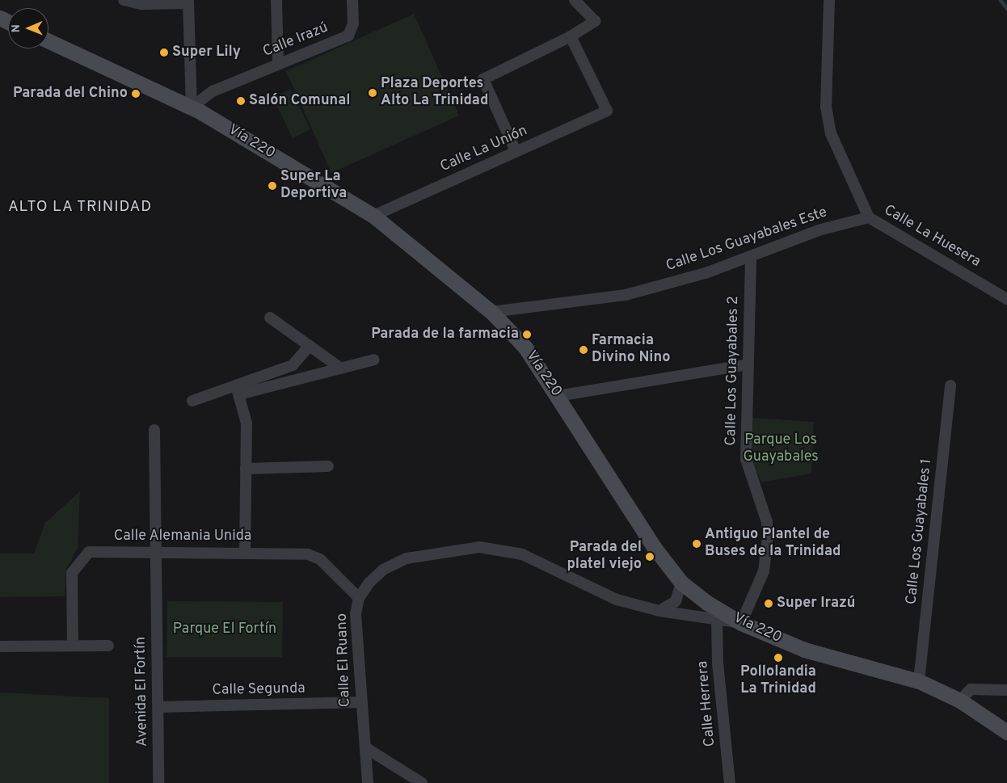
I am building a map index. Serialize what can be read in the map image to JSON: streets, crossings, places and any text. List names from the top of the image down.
{
  "streets": {
    "main road": ["Vía 220"],
    "street": [
      "Calle Irazú",
      "Calle La Unión",
      "Calle La Huesera",
      "Calle Los Guayabales Este",
      "Calle Los Guayabales 2",
      "Calle Los Guayabales 1",
      "Calle Alemania Unida",
      "Calle El Ruano",
      "Calle Segunda",
      "Avenida El Fortín",
      "Calle Herrera"
    ]
  },
  "crossings": [
    ["Calle Irazú", "Vía 220"],
    ["Vía 220", "Calle La Unión"],
    ["Vía 220", "Calle Los Guayabales Este"],
    ["Vía 220", "Calle Los Guayabales 2"],
    ["Vía 220", "Calle Los Guayabales 1"],
    ["Vía 220", "Calle El Ruano"],
    ["Calle La Huesera", "Calle Los Guayabales Este"],
    ["Calle Los Guayabales Este", "Calle Los Guayabales 2"],
    ["Calle Los Guayabales 2", "Calle El Ruano"],
    ["Calle Alemania Unida", "Calle El Ruano"],
    ["Calle Alemania Unida", "Avenida El Fortín"],
    ["Calle El Ruano", "Calle Segunda"],
    ["Calle El Ruano", "Calle Herrera"],
    ["Calle Segunda", "Avenida El Fortín"]
  ],
  "districts": ["ALTO LA TRINIDAD"],
  "parks": ["Parque Los Guayabales", "Parque El Fortín"],
  "places": [
    "Super Lily",
    "Plaza Deportes Alto La Trinidad",
    "Parada del Chino",
    "Salón Comunal",
    "Super La Deportiva",
    "Parada de la farmacia",
    "Farmacia Divino Nino",
    "Antiguo Plantel de Buses de la Trinidad",
    "Parada del platel viejo",
    "Super Irazú",
    "Pollolandia La Trinidad"
  ],
  "north": "left"
}
